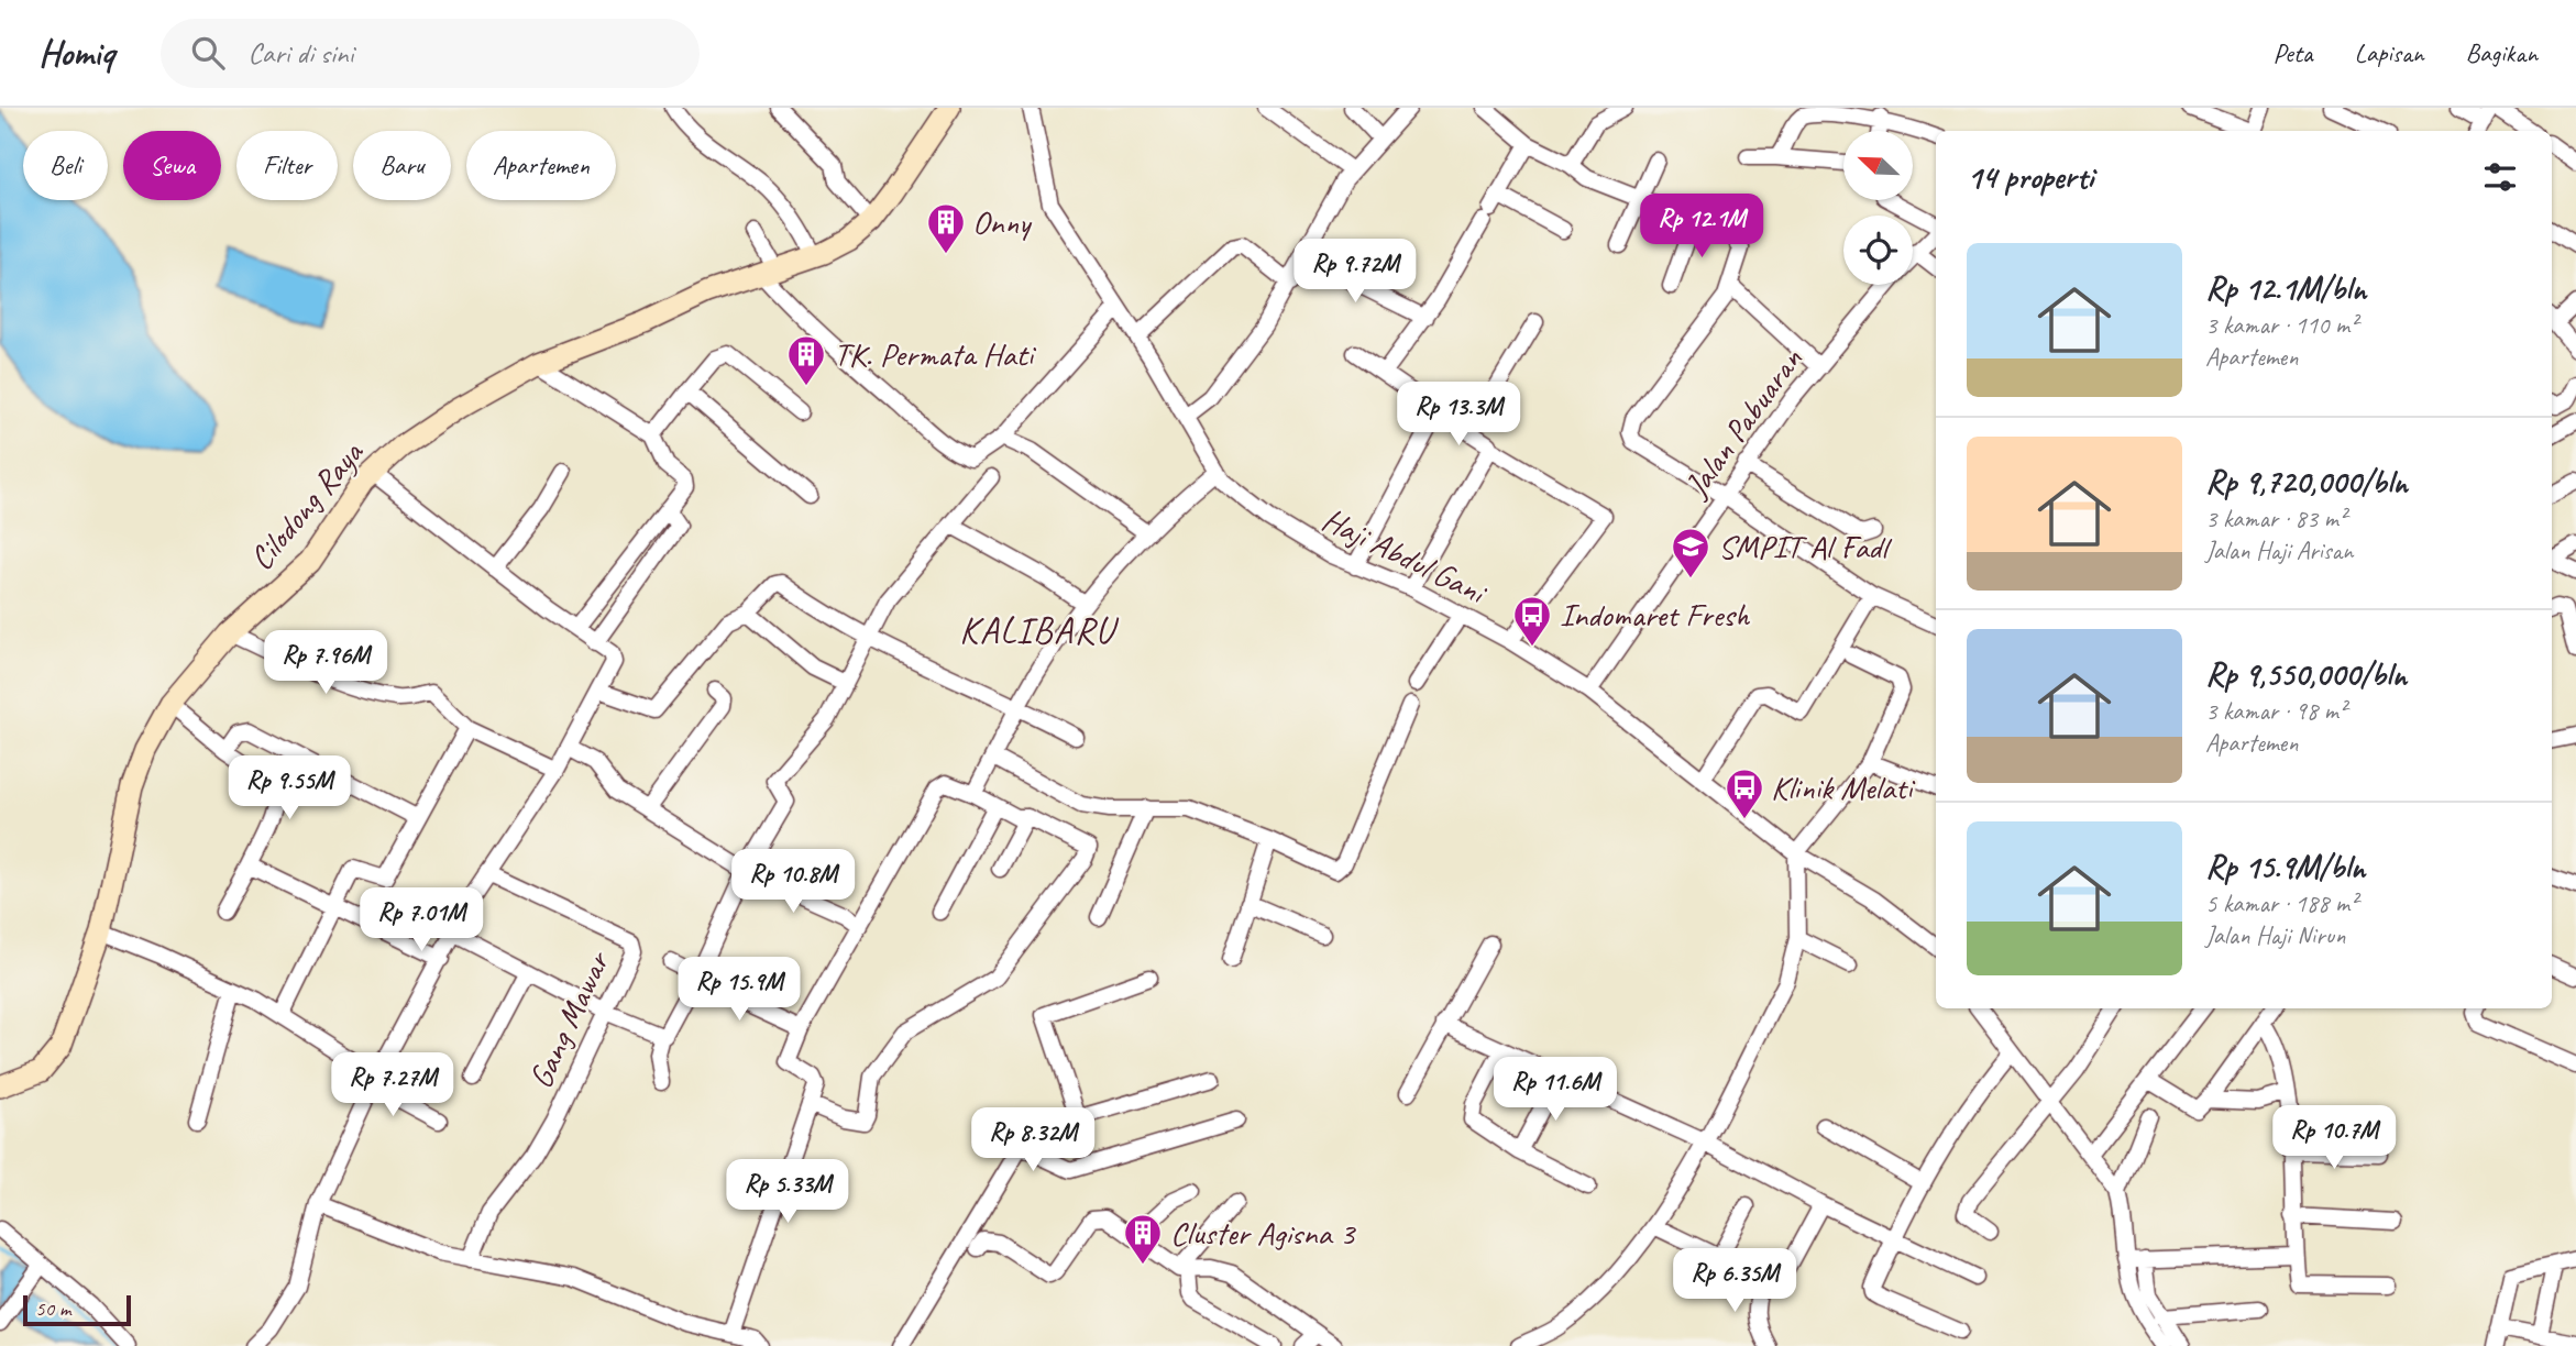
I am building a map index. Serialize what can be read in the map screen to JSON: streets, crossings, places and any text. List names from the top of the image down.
{
  "streets": {
    "street": [
      "Jalan Pabuaran",
      "Cilodong Raya",
      "Haji Abdul Gani",
      "Gang Mawar"
    ]
  },
  "crossings": [
    ["Jalan Pabuaran", "Haji Abdul Gani"]
  ],
  "districts": ["KALIBARU"],
  "places": {
    "building": ["Onny", "TK. Permata Hati", "Cluster Agisna 3"],
    "school or university": ["SMPIT Al Fadl"],
    "bus stop": ["Indomaret Fresh", "Klinik Melati"]
  },
  "scale_bar": "50 m",
  "north": "top left",
  "page": {
    "header": "Homiq",
    "search": "Cari di sini",
    "nav": ["Peta", "Lapisan", "Bagikan"],
    "chip": [
      "Beli",
      "Sewa",
      "Filter",
      "Baru",
      "Apartemen"
    ],
    "heading": "14 properti",
    "price": [
      "Rp 12.1M",
      "Rp 9.72M",
      "Rp 13.3M",
      "Rp 7.96M",
      "Rp 9.55M",
      "Rp 10.8M",
      "Rp 7.01M",
      "Rp 15.9M",
      "Rp 7.27M",
      "Rp 11.6M",
      "Rp 10.7M",
      "Rp 8.32M",
      "Rp 5.33M",
      "Rp 6.35M"
    ],
    "list": [
      {
        "name": "Rp 12.1M/bln",
        "note": "3 kamar · 110 m² · Apartemen"
      },
      {
        "name": "Rp 9,720,000/bln",
        "note": "3 kamar · 83 m² · Jalan Haji Arisan"
      },
      {
        "name": "Rp 9,550,000/bln",
        "note": "3 kamar · 98 m² · Apartemen"
      },
      {
        "name": "Rp 15.9M/bln",
        "note": "5 kamar · 188 m² · Jalan Haji Nirun"
      }
    ],
    "scale": "50 m"
  }
}
